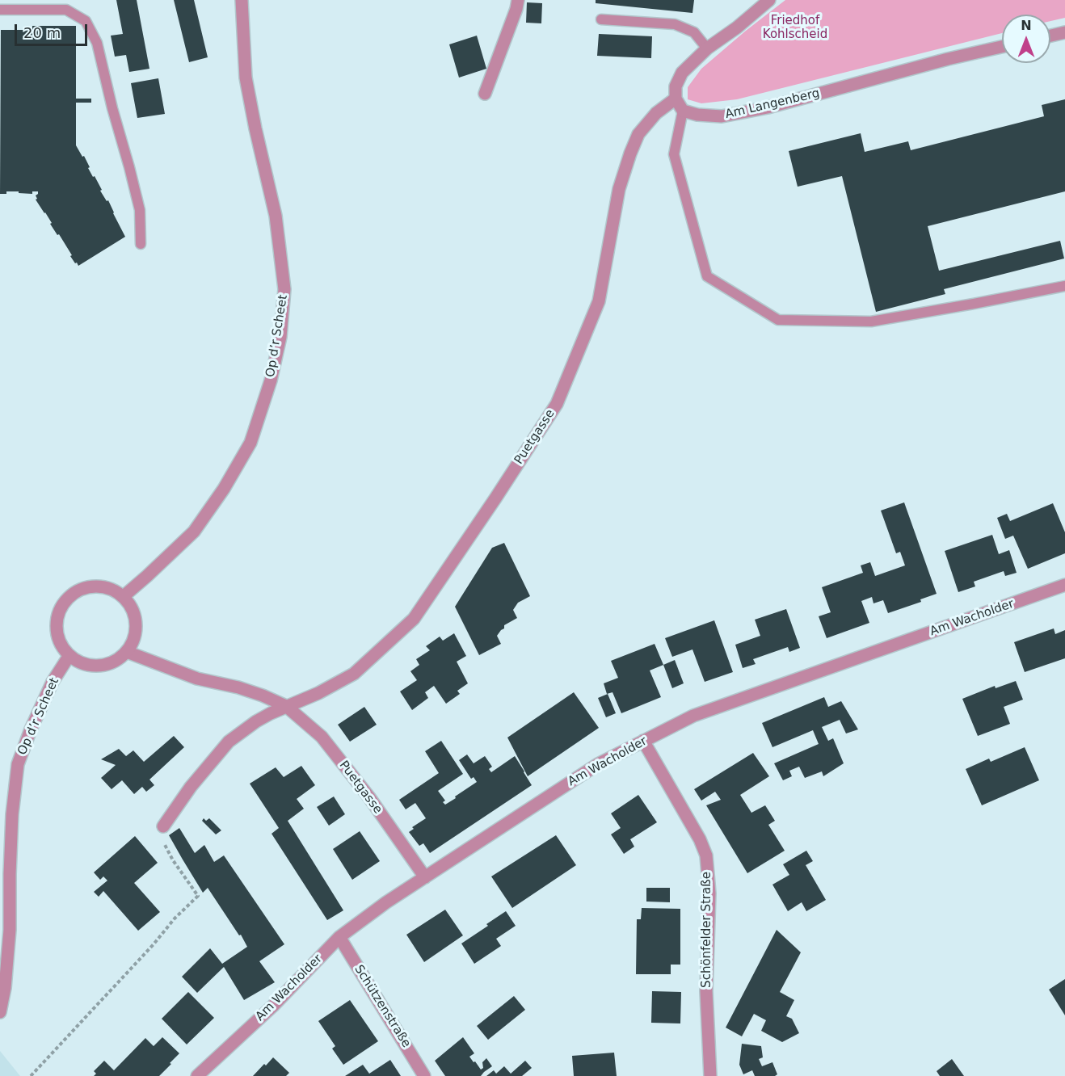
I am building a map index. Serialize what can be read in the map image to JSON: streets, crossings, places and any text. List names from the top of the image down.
{
  "streets": {
    "street": [
      "Am Langenberg",
      "Op d’r Scheet",
      "Puetgasse",
      "Am Wacholder",
      "Schönfelder Straße",
      "Schützenstraße"
    ]
  },
  "crossings": [
    ["Op d’r Scheet", "Puetgasse"],
    ["Puetgasse", "Am Wacholder"],
    ["Am Wacholder", "Schönfelder Straße"],
    ["Am Wacholder", "Schützenstraße"]
  ],
  "parks": ["Friedhof Kohlscheid"],
  "scale_bar": "20 m",
  "north": "top"
}
